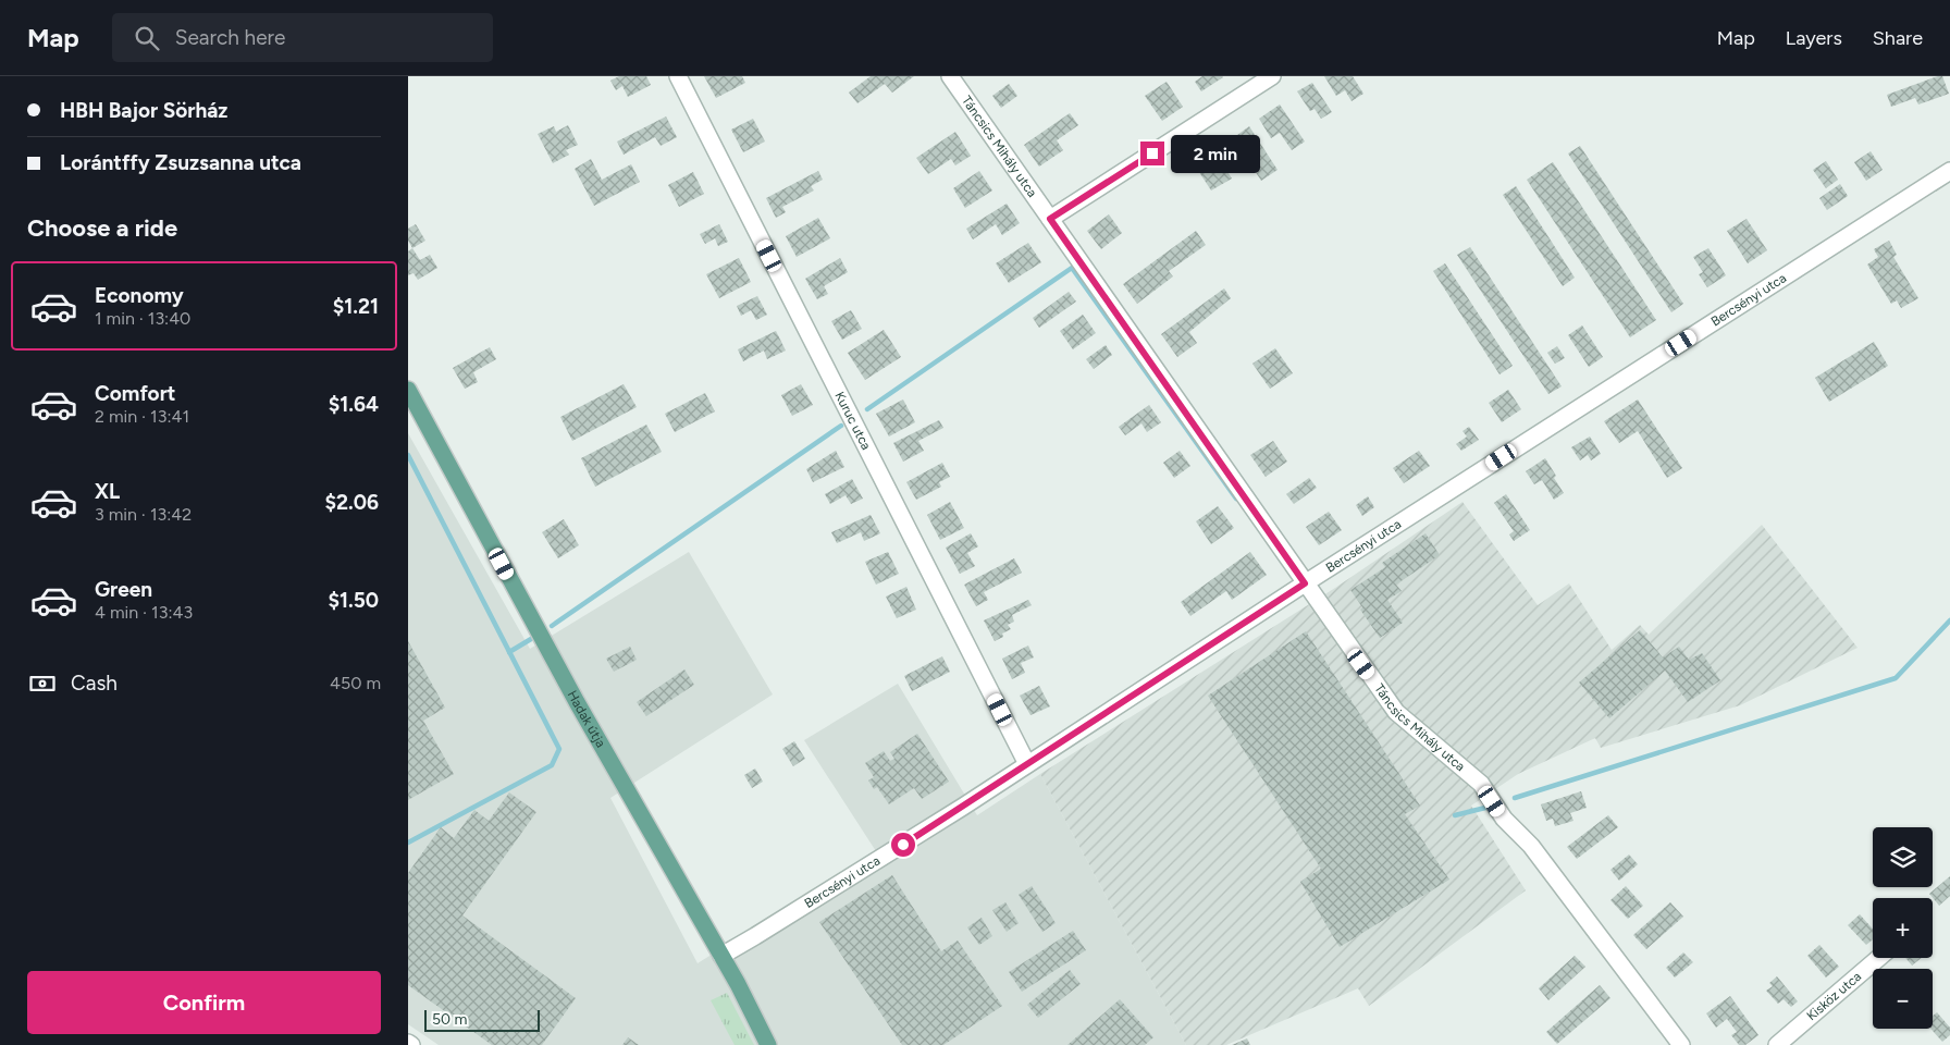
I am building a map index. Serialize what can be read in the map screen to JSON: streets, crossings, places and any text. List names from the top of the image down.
{
  "streets": {
    "main road": ["Hadak útja"],
    "street": [
      "Táncsics Mihály utca",
      "Bercsényi utca",
      "Kuruc utca",
      "Kisköz utca"
    ]
  },
  "crossings": [
    ["Táncsics Mihály utca", "Bercsényi utca"],
    ["Bercsényi utca", "Kuruc utca"],
    ["Bercsényi utca", "Hadak útja"]
  ],
  "scale_bar": "50 m",
  "page": {
    "header": "Map",
    "search": "Search here",
    "nav": ["Map", "Layers", "Share"],
    "banner": ["HBH Bajor Sörház", "Lorántffy Zsuzsanna utca"],
    "bubble": "2 min",
    "heading": "Choose a ride",
    "list": [
      {
        "name": "Economy",
        "note": "1 min · 13:40",
        "value": "$1.21"
      },
      {
        "name": "Comfort",
        "note": "2 min · 13:41",
        "value": "$1.64"
      },
      {
        "name": "XL",
        "note": "3 min · 13:42",
        "value": "$2.06"
      },
      {
        "name": "Green",
        "note": "4 min · 13:43",
        "value": "$1.50"
      }
    ],
    "pay": ["Cash", "450 m"],
    "map_buttons": ["+", "−"],
    "buttons": "Confirm",
    "scale": "50 m"
  }
}
